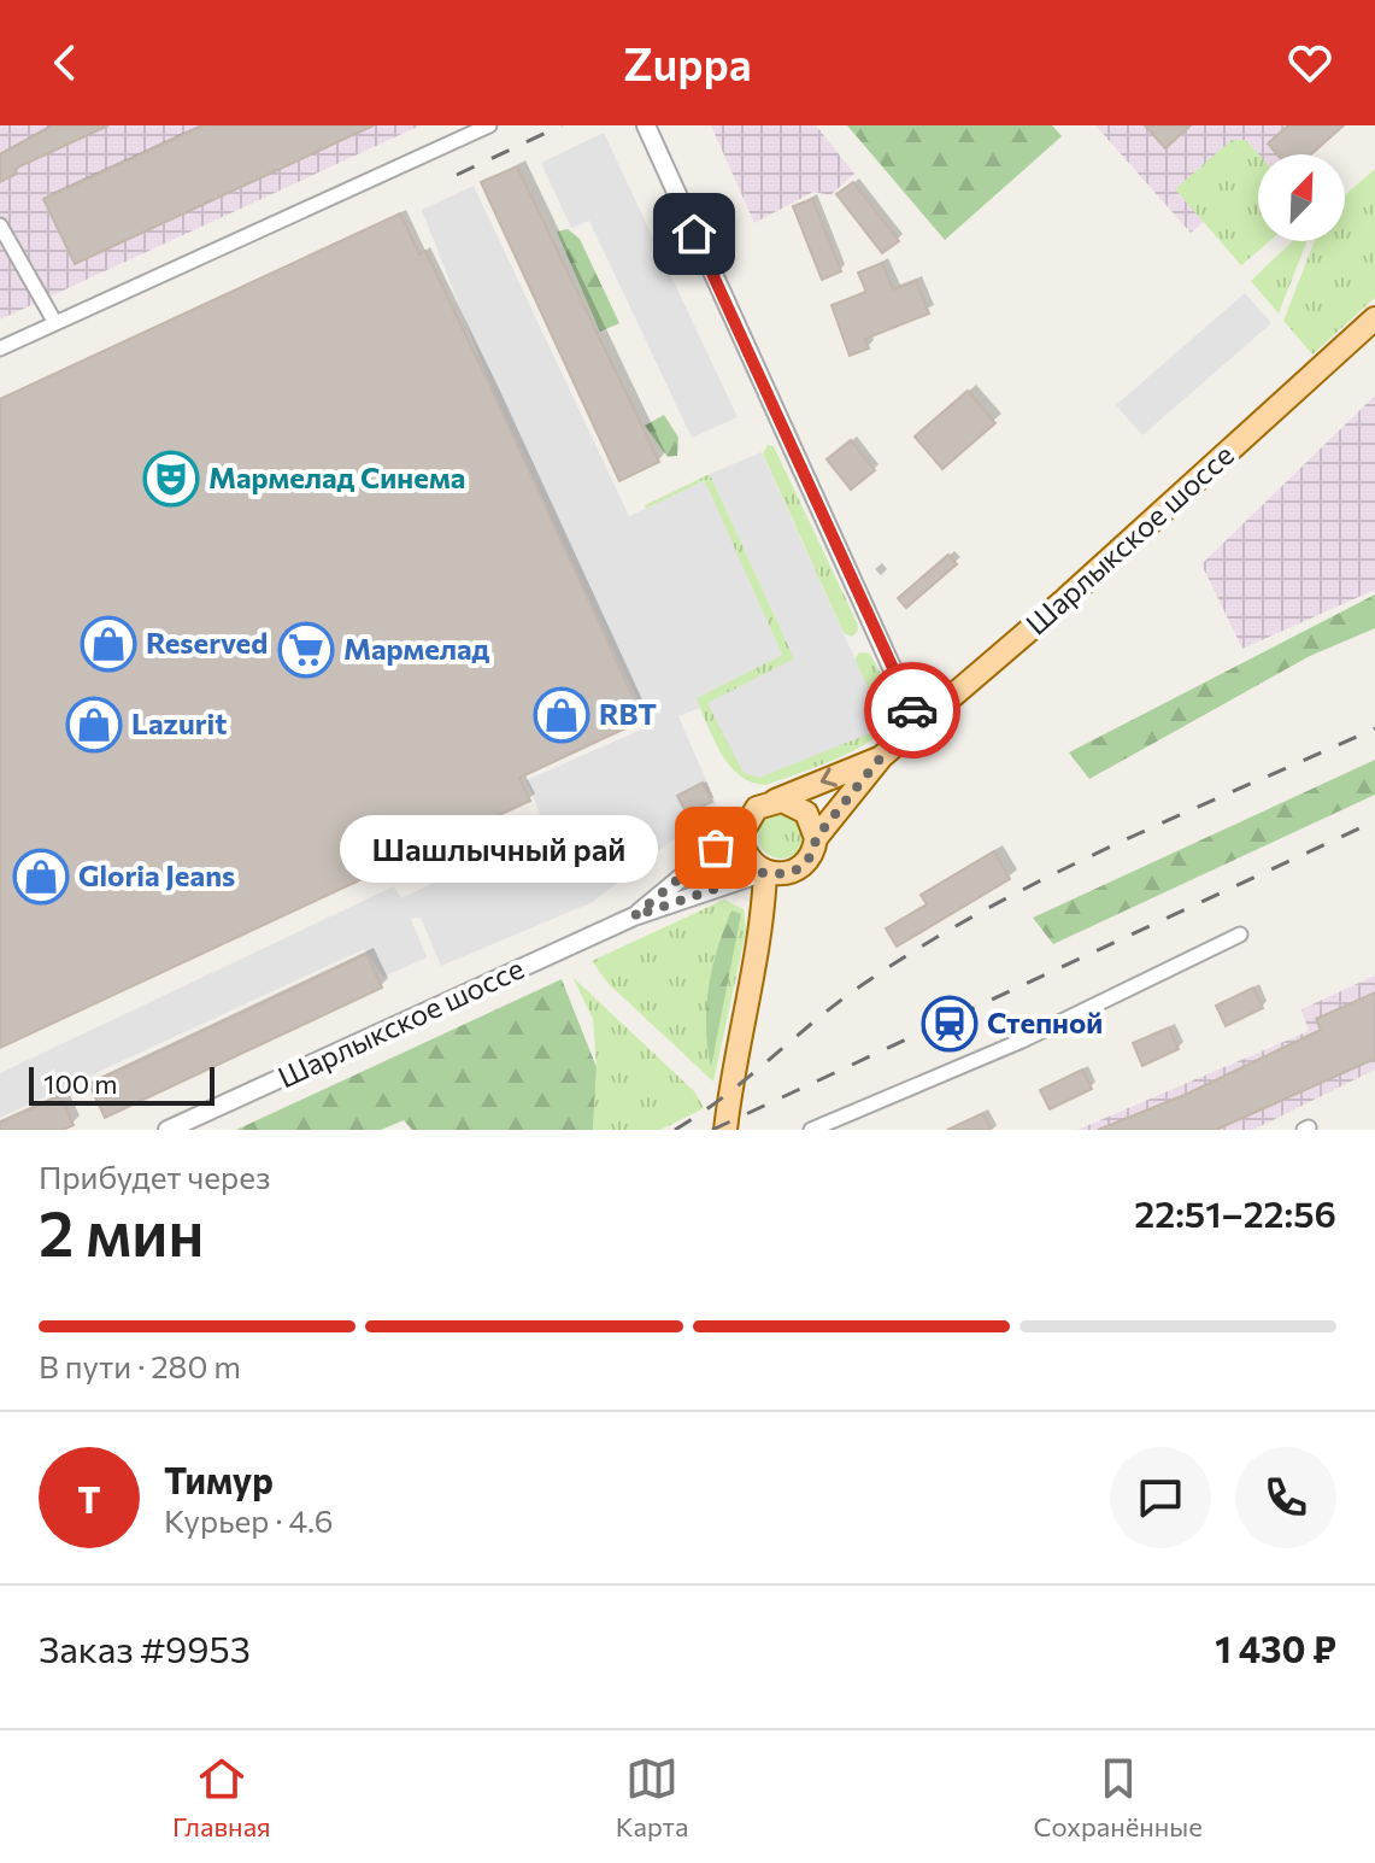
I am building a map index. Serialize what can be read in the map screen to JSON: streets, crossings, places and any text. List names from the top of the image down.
{
  "streets": {
    "main road": ["Шарлыкское шоссе"]
  },
  "places": {
    "theatre": ["Мармелад Синема"],
    "shop": [
      "Reserved",
      "RBT",
      "Lazurit",
      "Gloria Jeans"
    ],
    "supermarket": ["Мармелад"],
    "other": ["Шашлычный рай"],
    "station": ["Степной"]
  },
  "scale_bar": "100 m",
  "north": "top right",
  "page": {
    "header": "Zuppa",
    "bubble": "Шашлычный рай",
    "scale": "100 m",
    "heading": ["2 мин", "Прибудет через", "22:51–22:56"],
    "panel": [
      "Тимур",
      "Курьер · 4.6",
      "Заказ #9953",
      "1 430 ₽"
    ],
    "bar": "В пути · 280 m",
    "round": "Т",
    "tabs": ["Главная", "Карта", "Сохранённые"]
  }
}
